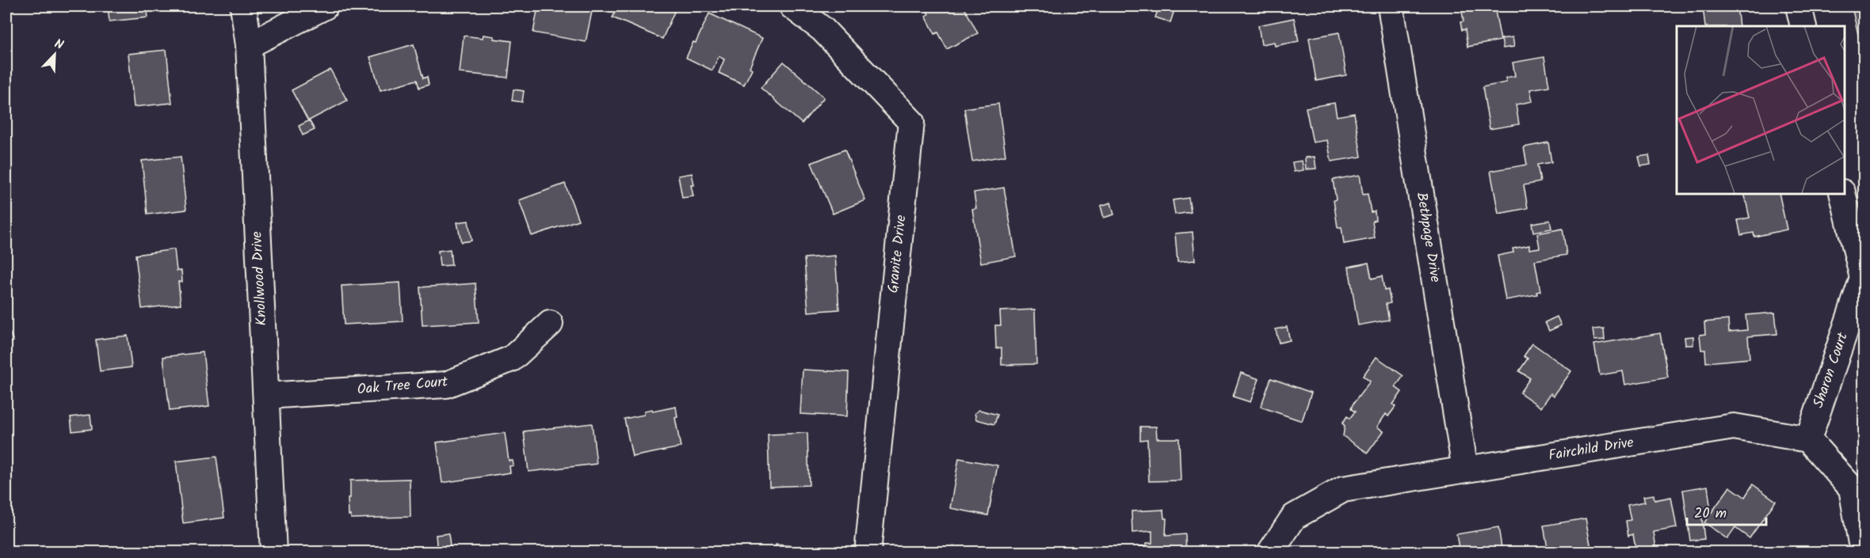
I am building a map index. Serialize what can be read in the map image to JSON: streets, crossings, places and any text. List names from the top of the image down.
{
  "streets": {
    "street": [
      "Bethpage Drive",
      "Granite Drive",
      "Knollwood Drive",
      "Sharon Court",
      "Oak Tree Court",
      "Fairchild Drive"
    ]
  },
  "crossings": [
    ["Bethpage Drive", "Fairchild Drive"],
    ["Knollwood Drive", "Oak Tree Court"],
    ["Sharon Court", "Fairchild Drive"]
  ],
  "scale_bar": "20 m",
  "north": "top right"
}
